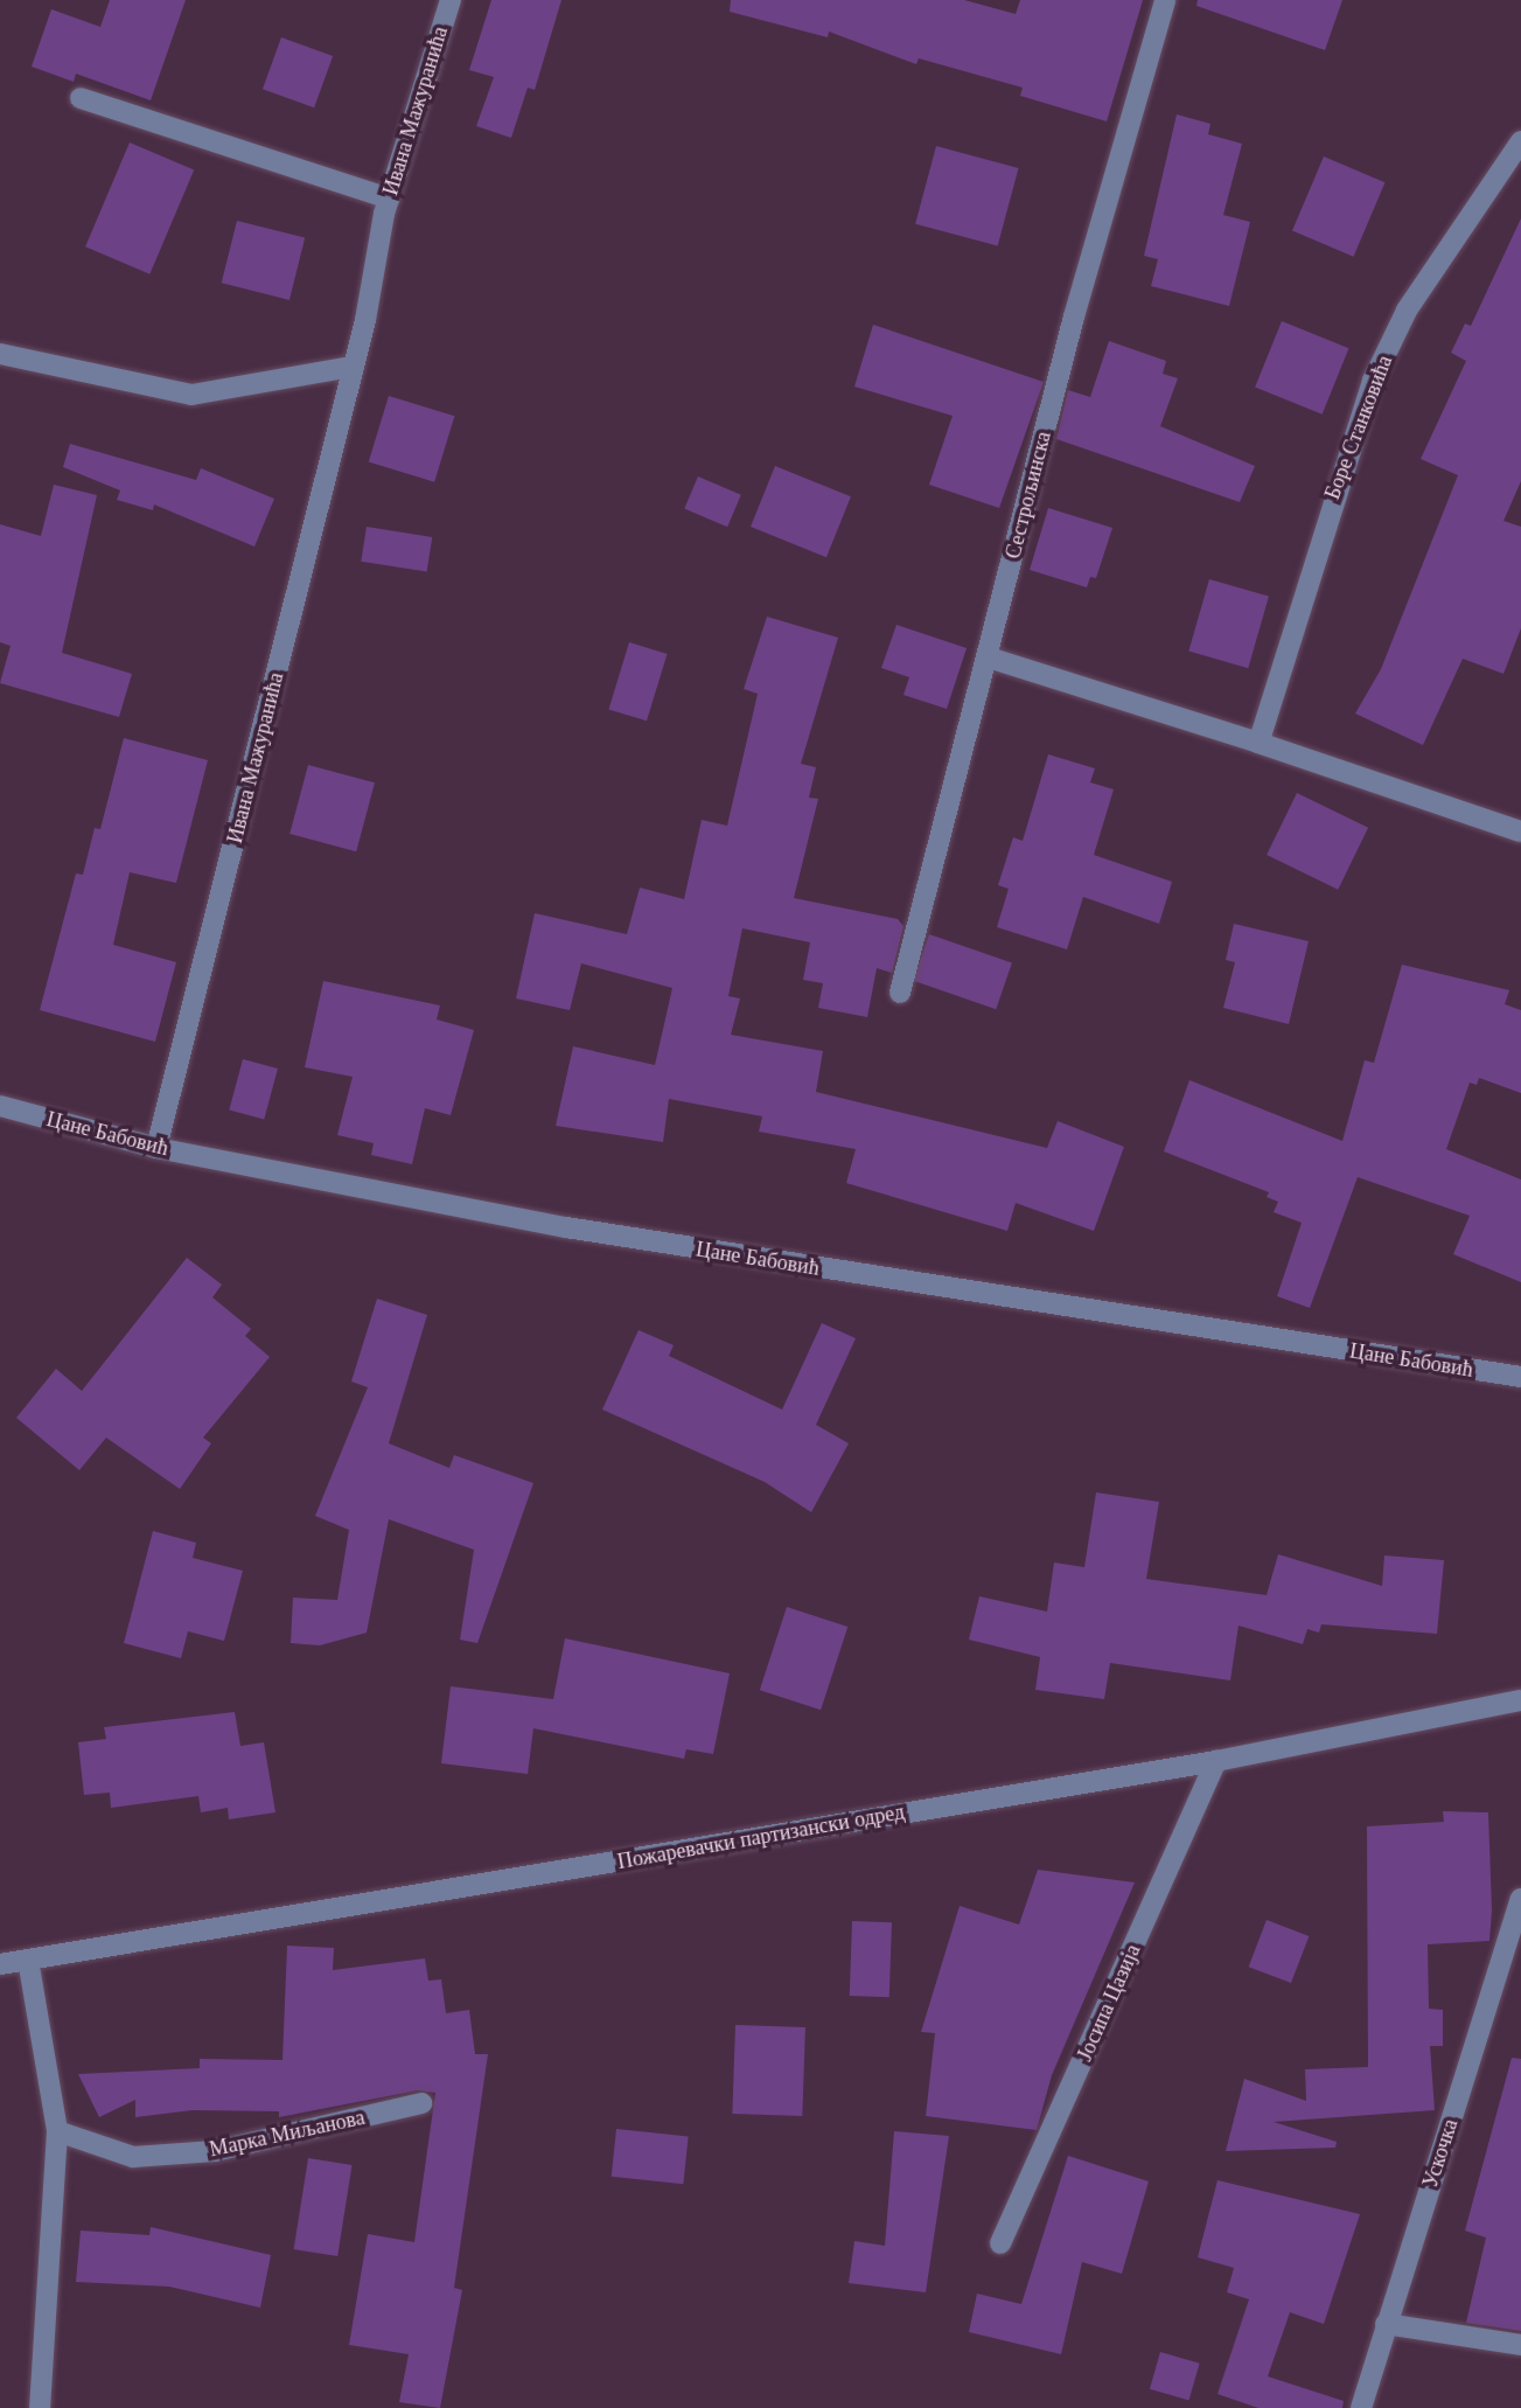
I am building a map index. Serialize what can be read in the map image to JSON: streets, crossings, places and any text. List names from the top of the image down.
{
  "streets": {
    "street": [
      "Ивана Мажуранића",
      "Боре Станковића",
      "Сестрољинска",
      "Цане Бабовић",
      "Пожаревачки партизански одред",
      "Јосипа Цазија",
      "Марка Миљанова",
      "Ускочка"
    ]
  },
  "crossings": [
    ["Ивана Мажуранића", "Цане Бабовић"],
    ["Пожаревачки партизански одред", "Јосипа Цазија"]
  ]
}
